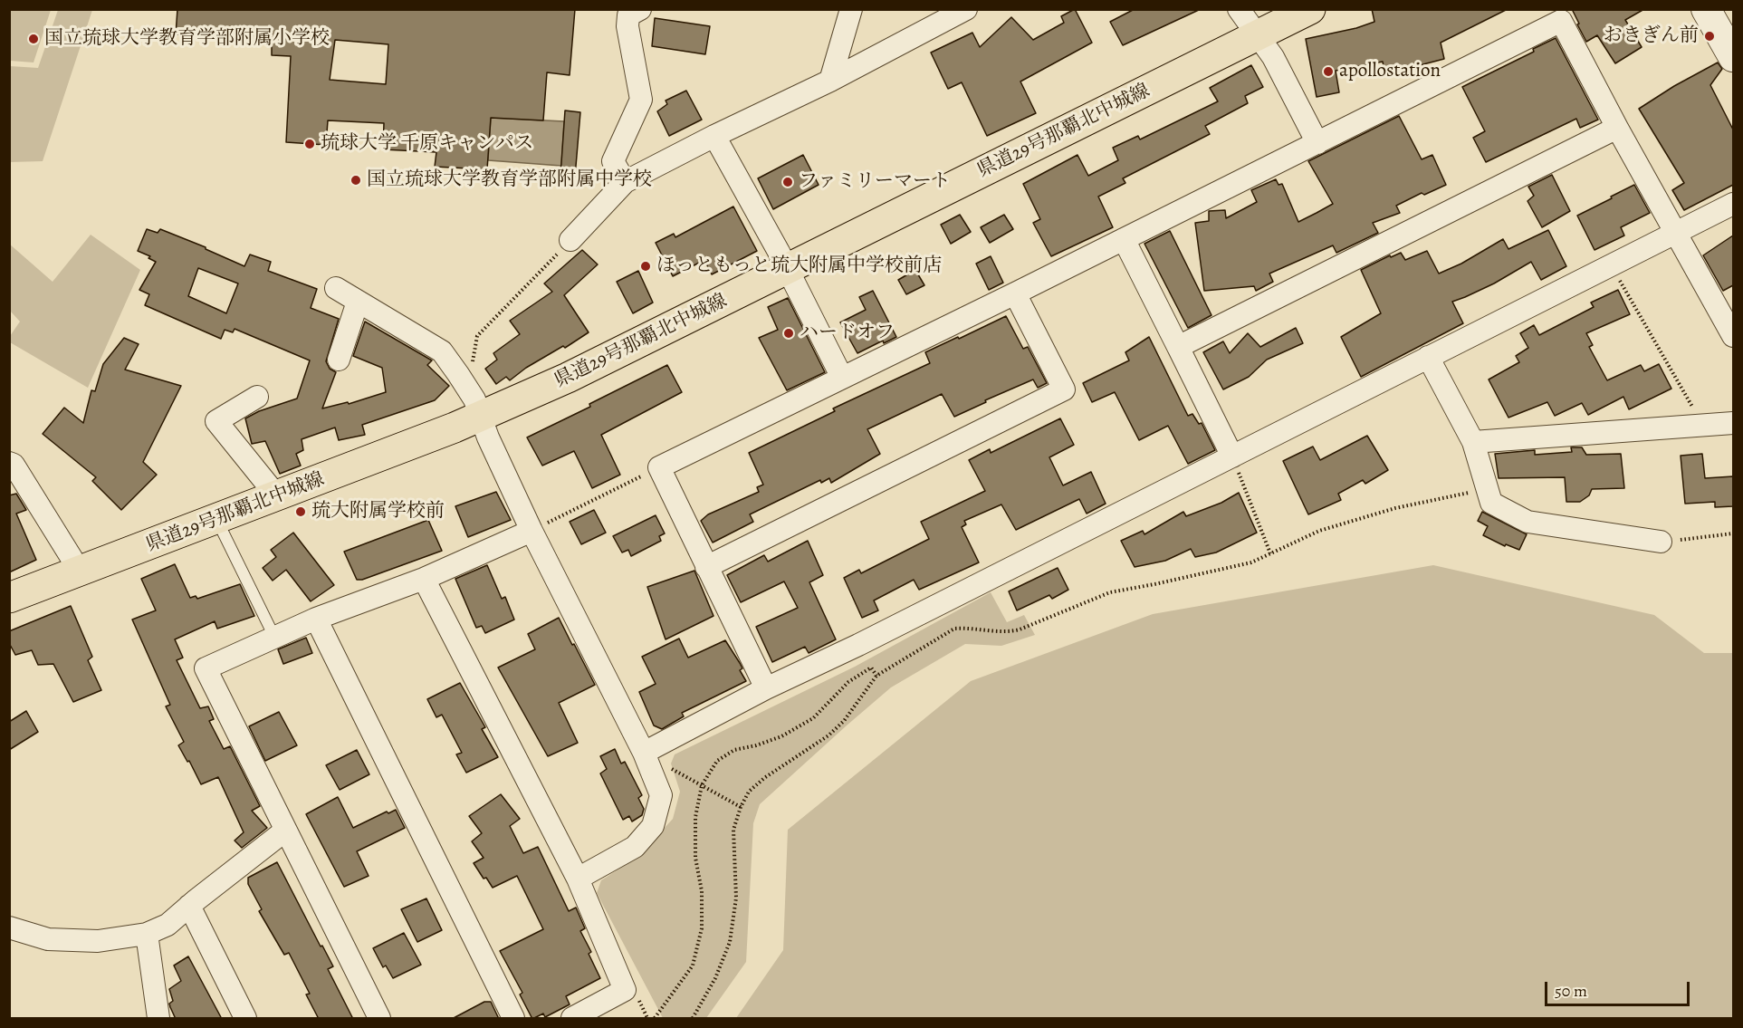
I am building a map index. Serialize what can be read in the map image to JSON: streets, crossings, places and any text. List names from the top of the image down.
{
  "streets": {
    "main road": ["県道29号那覇北中城線"]
  },
  "places": [
    "おきぎん前",
    "国立琉球大学教育学部附属小学校",
    "apollostation",
    "琉球大学 千原キャンパス",
    "国立琉球大学教育学部附属中学校",
    "ファミリーマート",
    "ほっともっと琉大附属中学校前店",
    "ハードオフ",
    "琉大附属学校前"
  ],
  "scale_bar": "50 m"
}
